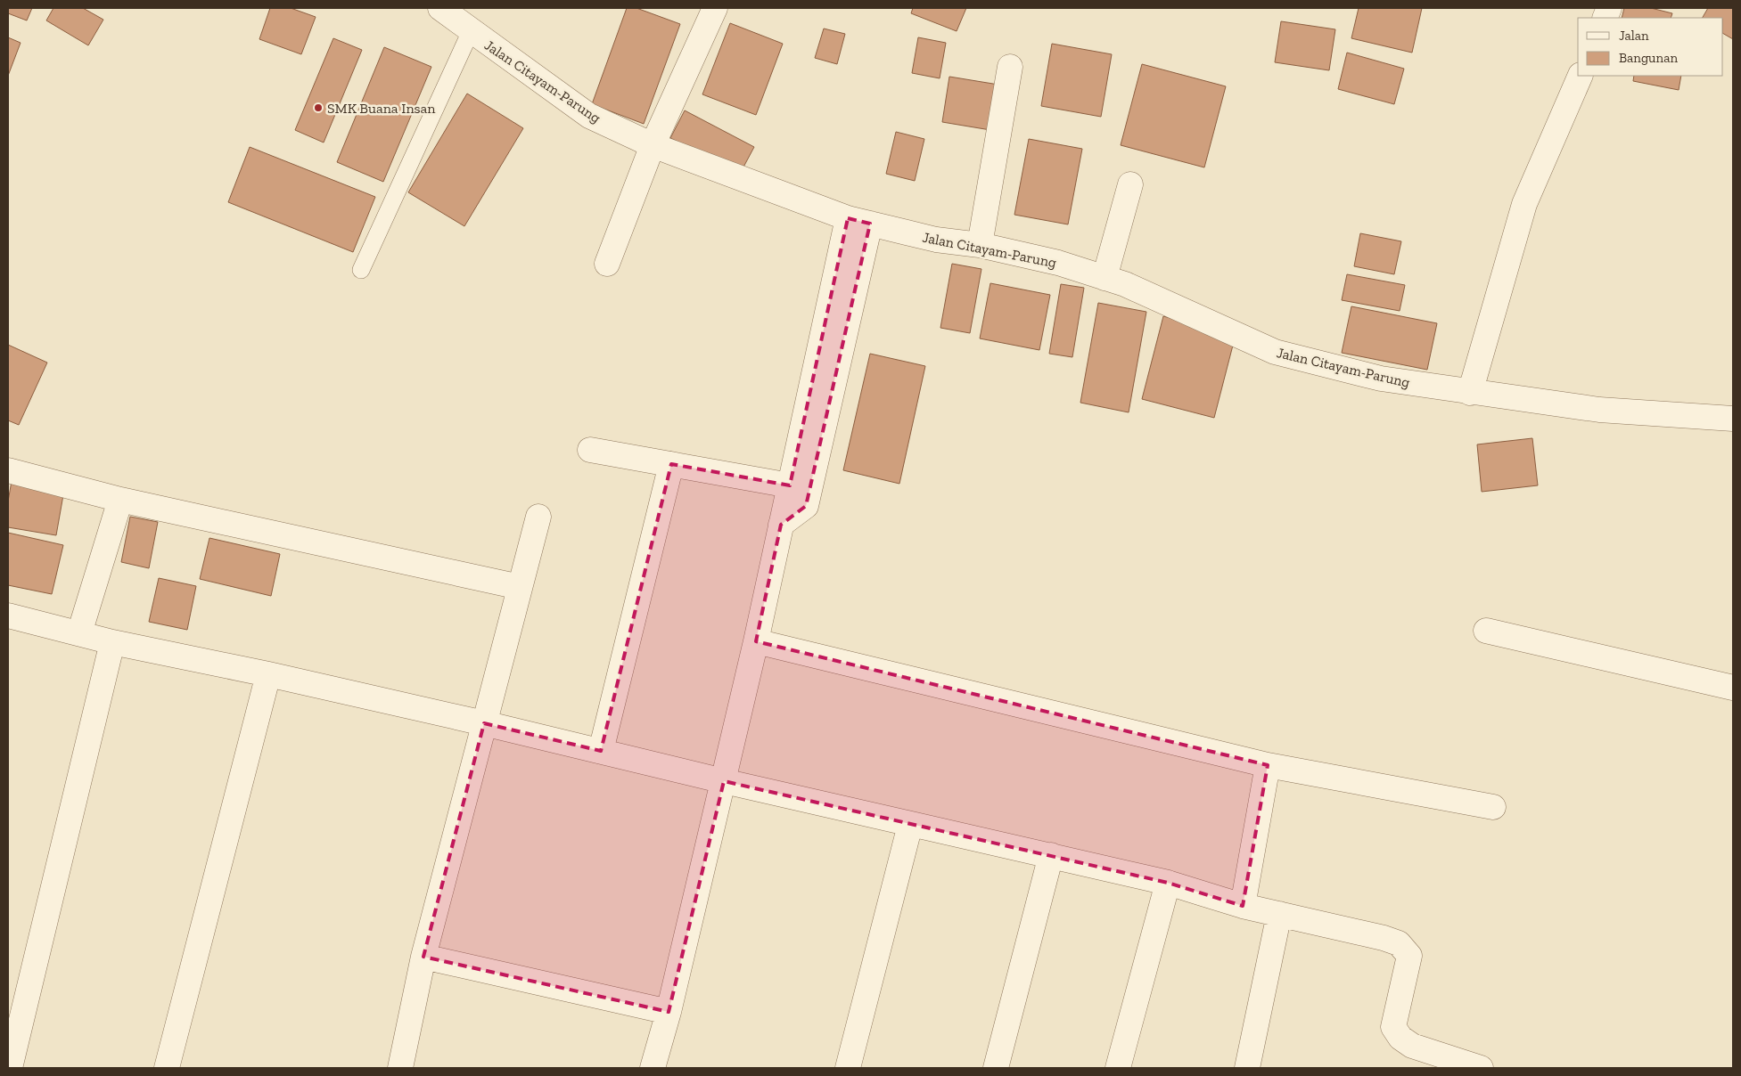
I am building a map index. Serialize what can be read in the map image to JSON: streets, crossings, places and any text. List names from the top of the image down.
{
  "streets": {
    "street": ["Jalan Citayam-Parung"]
  },
  "places": ["SMK Buana Insan"],
  "legend": ["Jalan", "Bangunan"]
}
